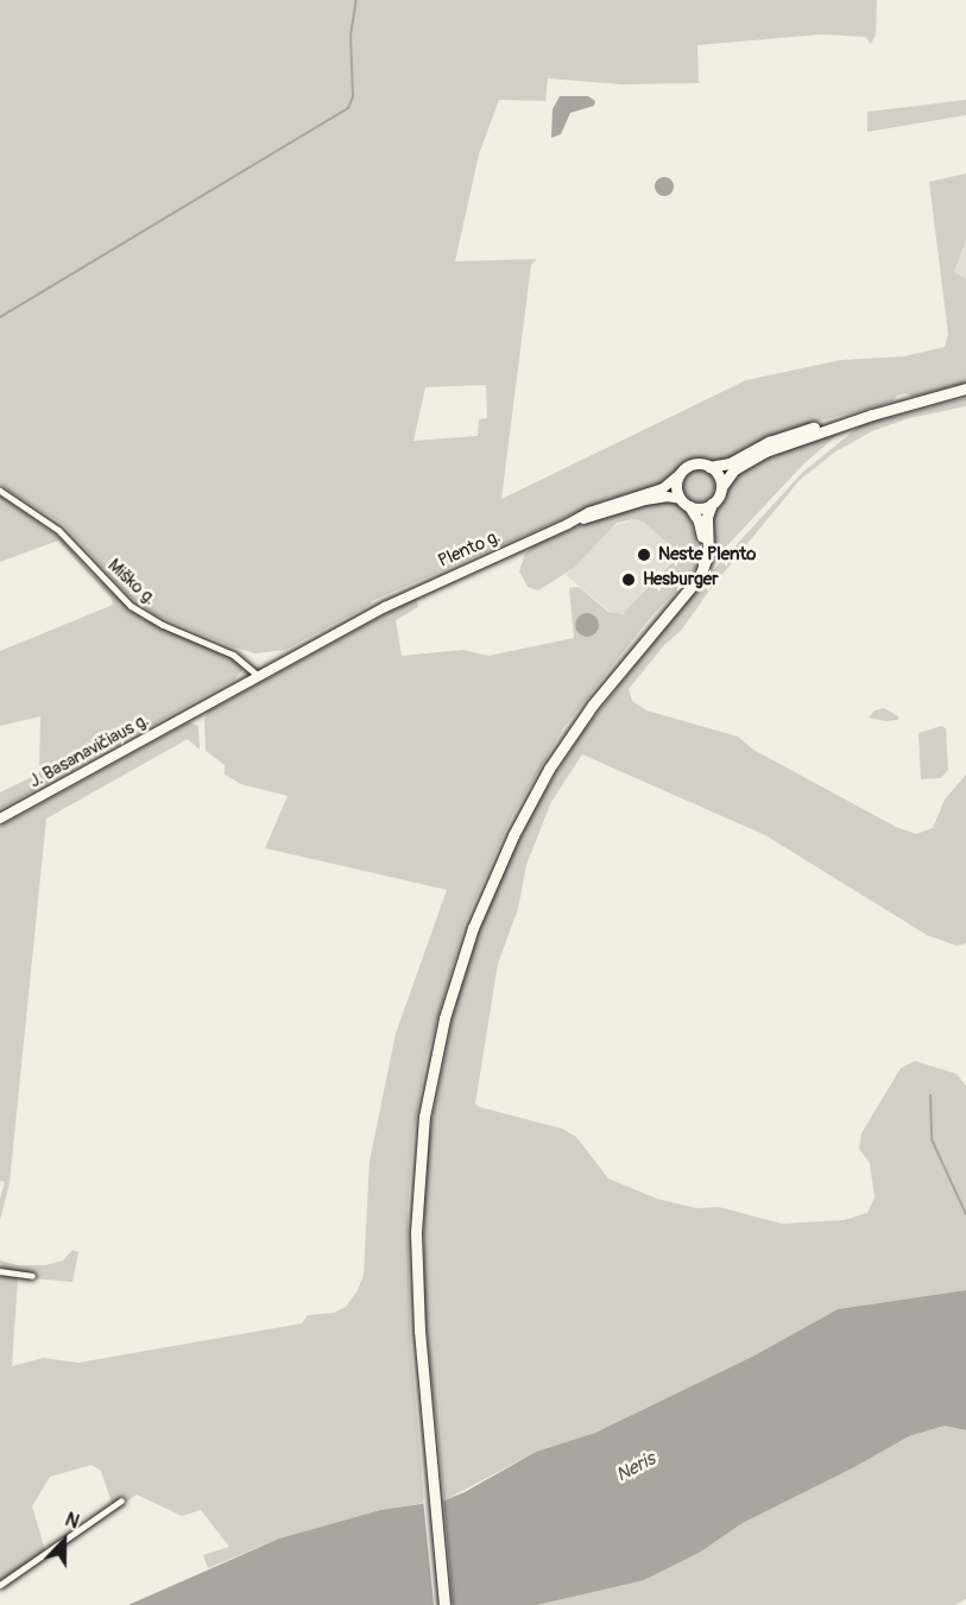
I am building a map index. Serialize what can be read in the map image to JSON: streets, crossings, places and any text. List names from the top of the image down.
{
  "streets": {
    "main road": ["Plento g.", "J. Basanavičiaus g."],
    "street": ["Miško g."]
  },
  "crossings": [
    ["Plento g.", "Miško g."],
    ["Plento g.", "J. Basanavičiaus g."],
    ["Miško g.", "J. Basanavičiaus g."]
  ],
  "water": ["Neris"],
  "places": ["Neste Plento", "Hesburger"],
  "north": "top"
}
